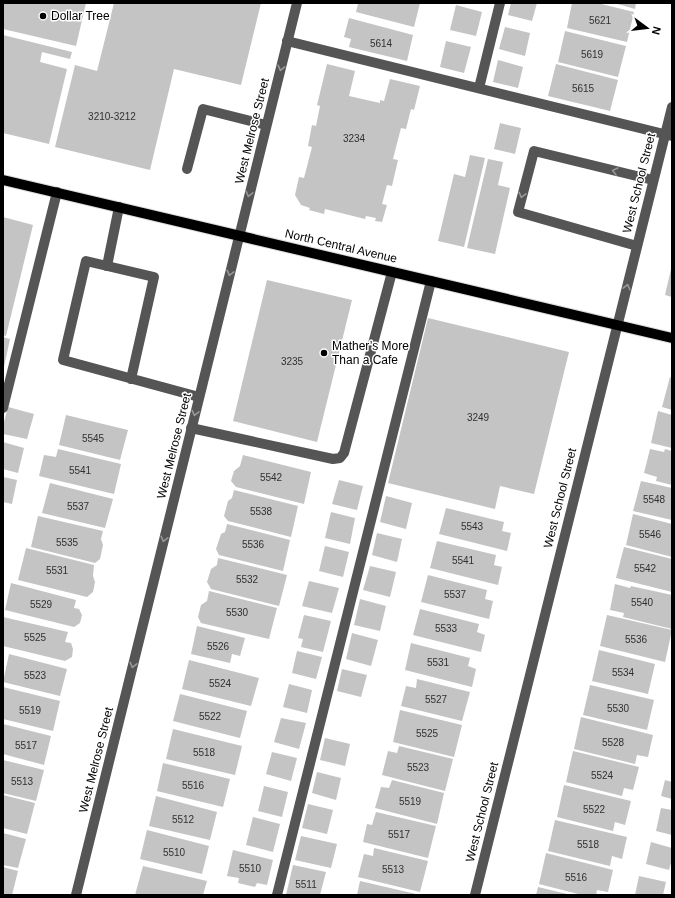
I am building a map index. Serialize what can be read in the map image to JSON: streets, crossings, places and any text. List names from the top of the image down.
{
  "streets": {
    "main road": ["North Central Avenue"],
    "street": ["West Melrose Street", "West School Street"]
  },
  "crossings": [
    ["West Melrose Street", "North Central Avenue"],
    ["West School Street", "North Central Avenue"]
  ],
  "one_way": ["West Melrose Street"],
  "places": ["Dollar Tree", "Mather’s More Than a Cafe"],
  "house_numbers": [
    "5621",
    "5614",
    "5619",
    "5615",
    "3210-3212",
    "3234",
    "3235",
    "3249",
    "5545",
    "5541",
    "5542",
    "5548",
    "5537",
    "5538",
    "5543",
    "5546",
    "5535",
    "5536",
    "5541",
    "5542",
    "5531",
    "5532",
    "5537",
    "5540",
    "5529",
    "5530",
    "5533",
    "5525",
    "5536",
    "5526",
    "5531",
    "5534",
    "5523",
    "5524",
    "5527",
    "5530",
    "5519",
    "5522",
    "5525",
    "5528",
    "5517",
    "5518",
    "5523",
    "5524",
    "5513",
    "5516",
    "5519",
    "5522",
    "5512",
    "5517",
    "5518",
    "5510",
    "5510",
    "5513",
    "5516",
    "5511"
  ],
  "north": "right"
}
